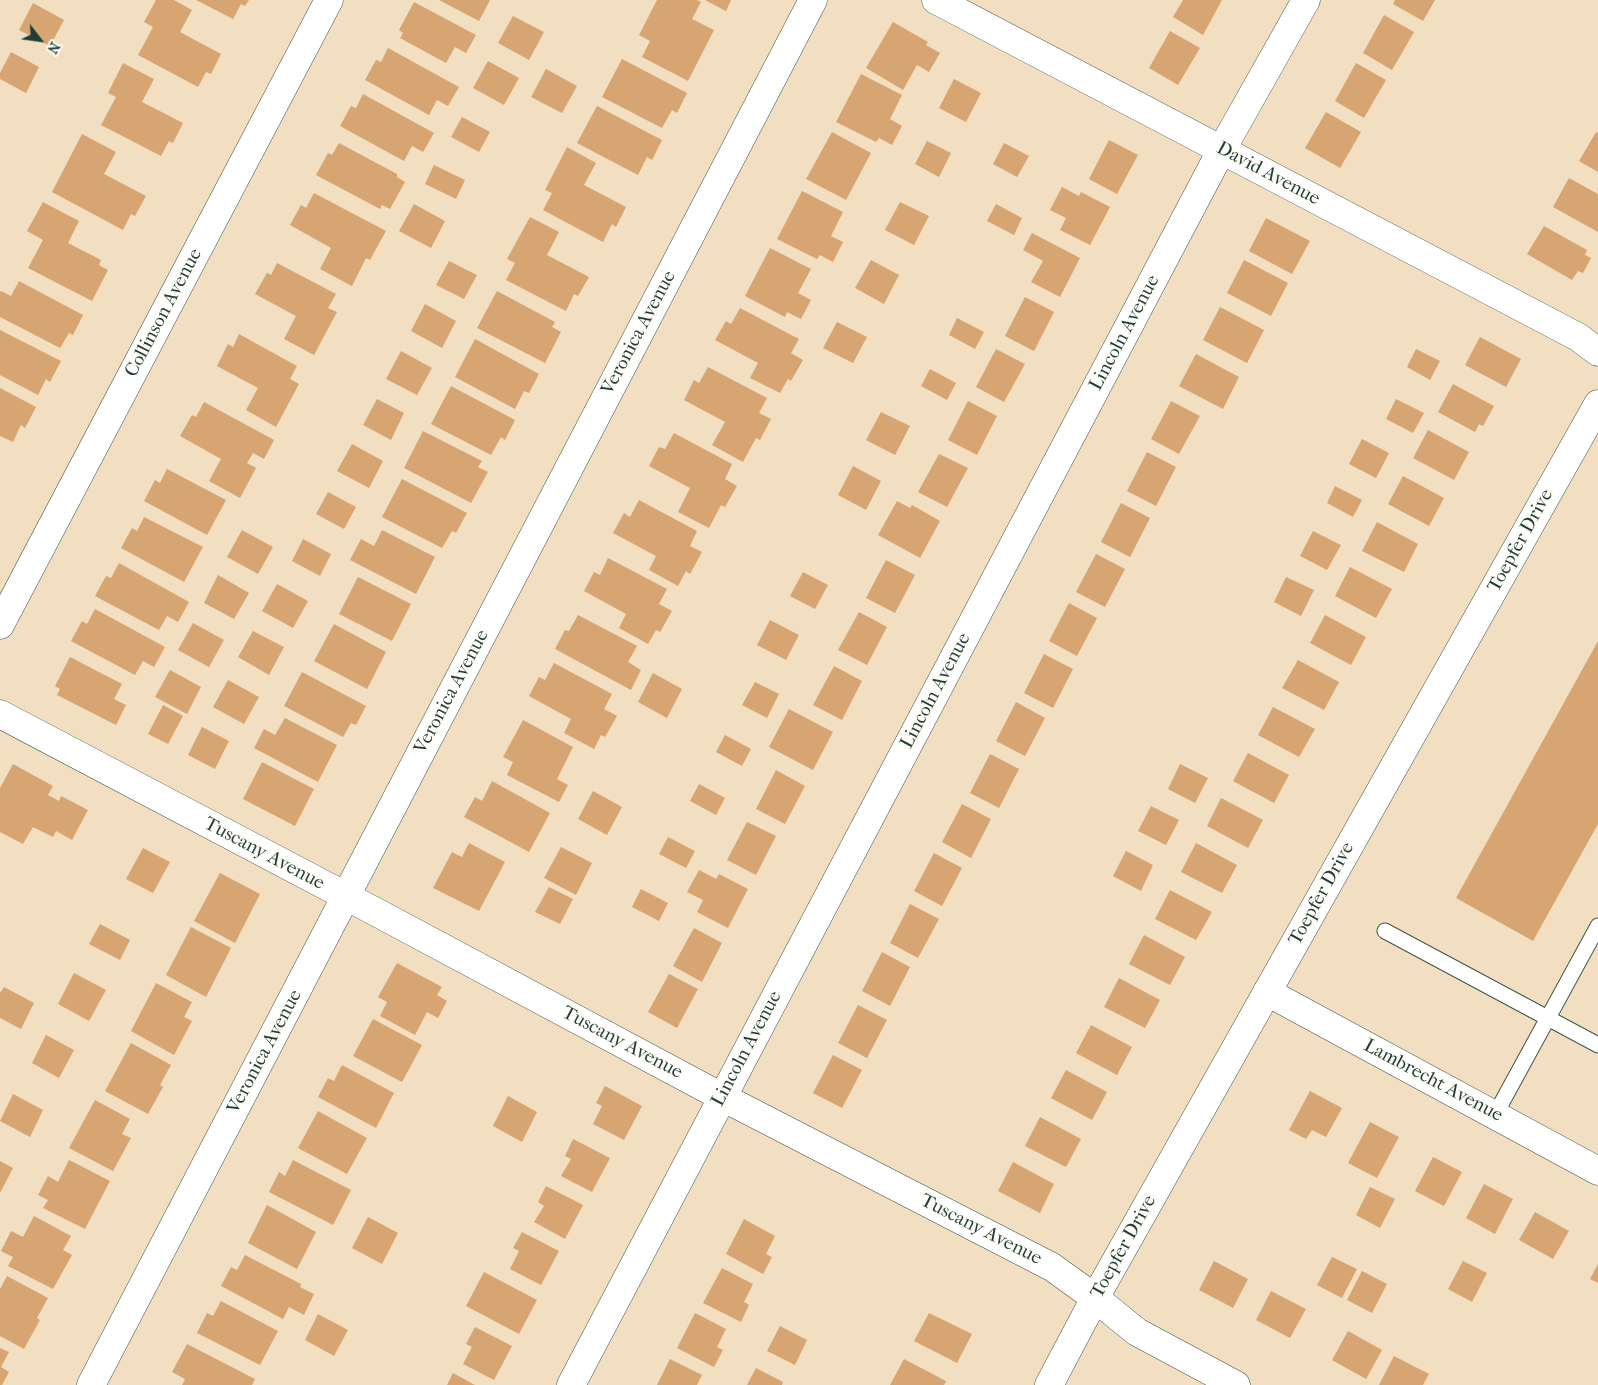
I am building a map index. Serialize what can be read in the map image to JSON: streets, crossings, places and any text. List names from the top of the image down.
{
  "streets": {
    "street": [
      "David Avenue",
      "Collinson Avenue",
      "Veronica Avenue",
      "Lincoln Avenue",
      "Toepfer Drive",
      "Tuscany Avenue",
      "Lambrecht Avenue"
    ]
  },
  "crossings": [
    ["David Avenue", "Lincoln Avenue"],
    ["Veronica Avenue", "Tuscany Avenue"],
    ["Lincoln Avenue", "Tuscany Avenue"],
    ["Toepfer Drive", "Tuscany Avenue"],
    ["Toepfer Drive", "Lambrecht Avenue"]
  ],
  "north": "bottom right"
}
